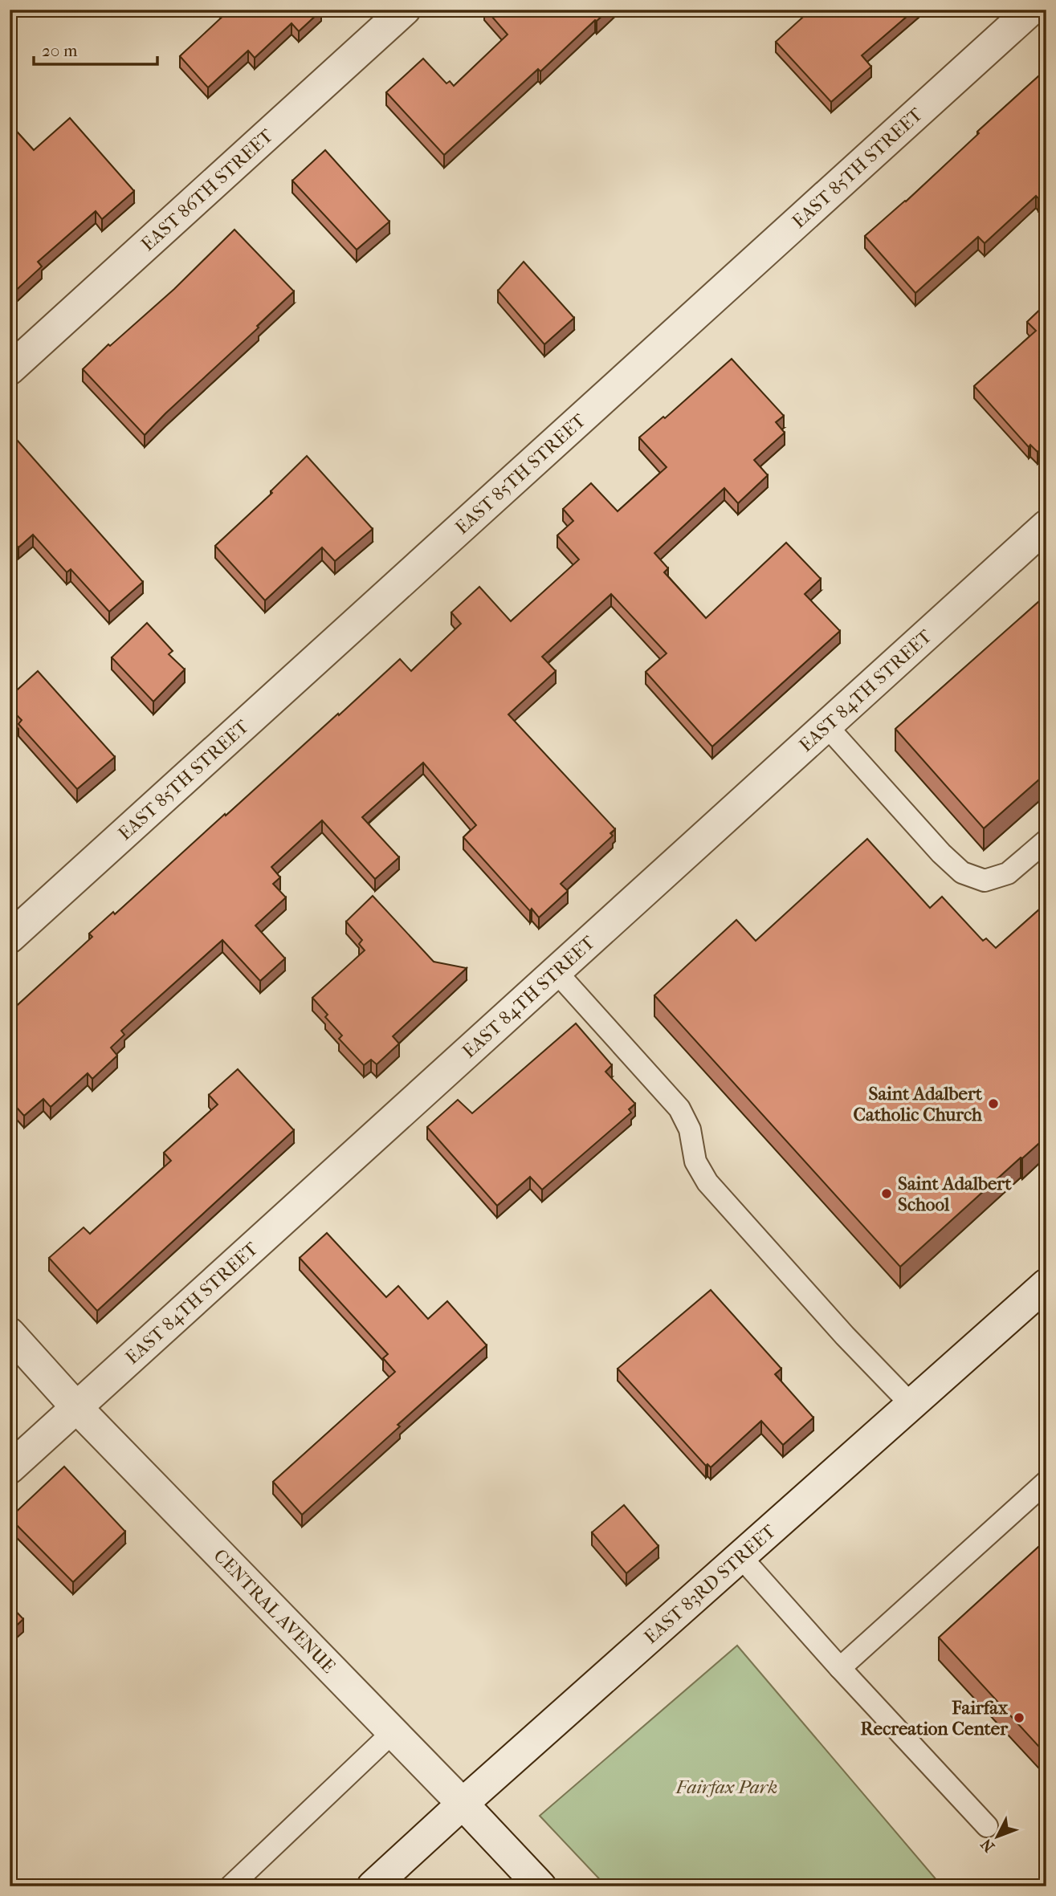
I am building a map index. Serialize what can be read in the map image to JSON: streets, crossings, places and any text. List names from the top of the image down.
{
  "streets": {
    "street": [
      "EAST 85TH STREET",
      "EAST 86TH STREET",
      "EAST 84TH STREET",
      "EAST 83RD STREET",
      "CENTRAL AVENUE"
    ]
  },
  "crossings": [
    ["EAST 84TH STREET", "CENTRAL AVENUE"],
    ["EAST 83RD STREET", "CENTRAL AVENUE"]
  ],
  "parks": ["Fairfax Park"],
  "places": ["Saint Adalbert Catholic Church", "Saint Adalbert School", "Fairfax Recreation Center"],
  "scale_bar": "20 m",
  "north": "bottom left"
}
